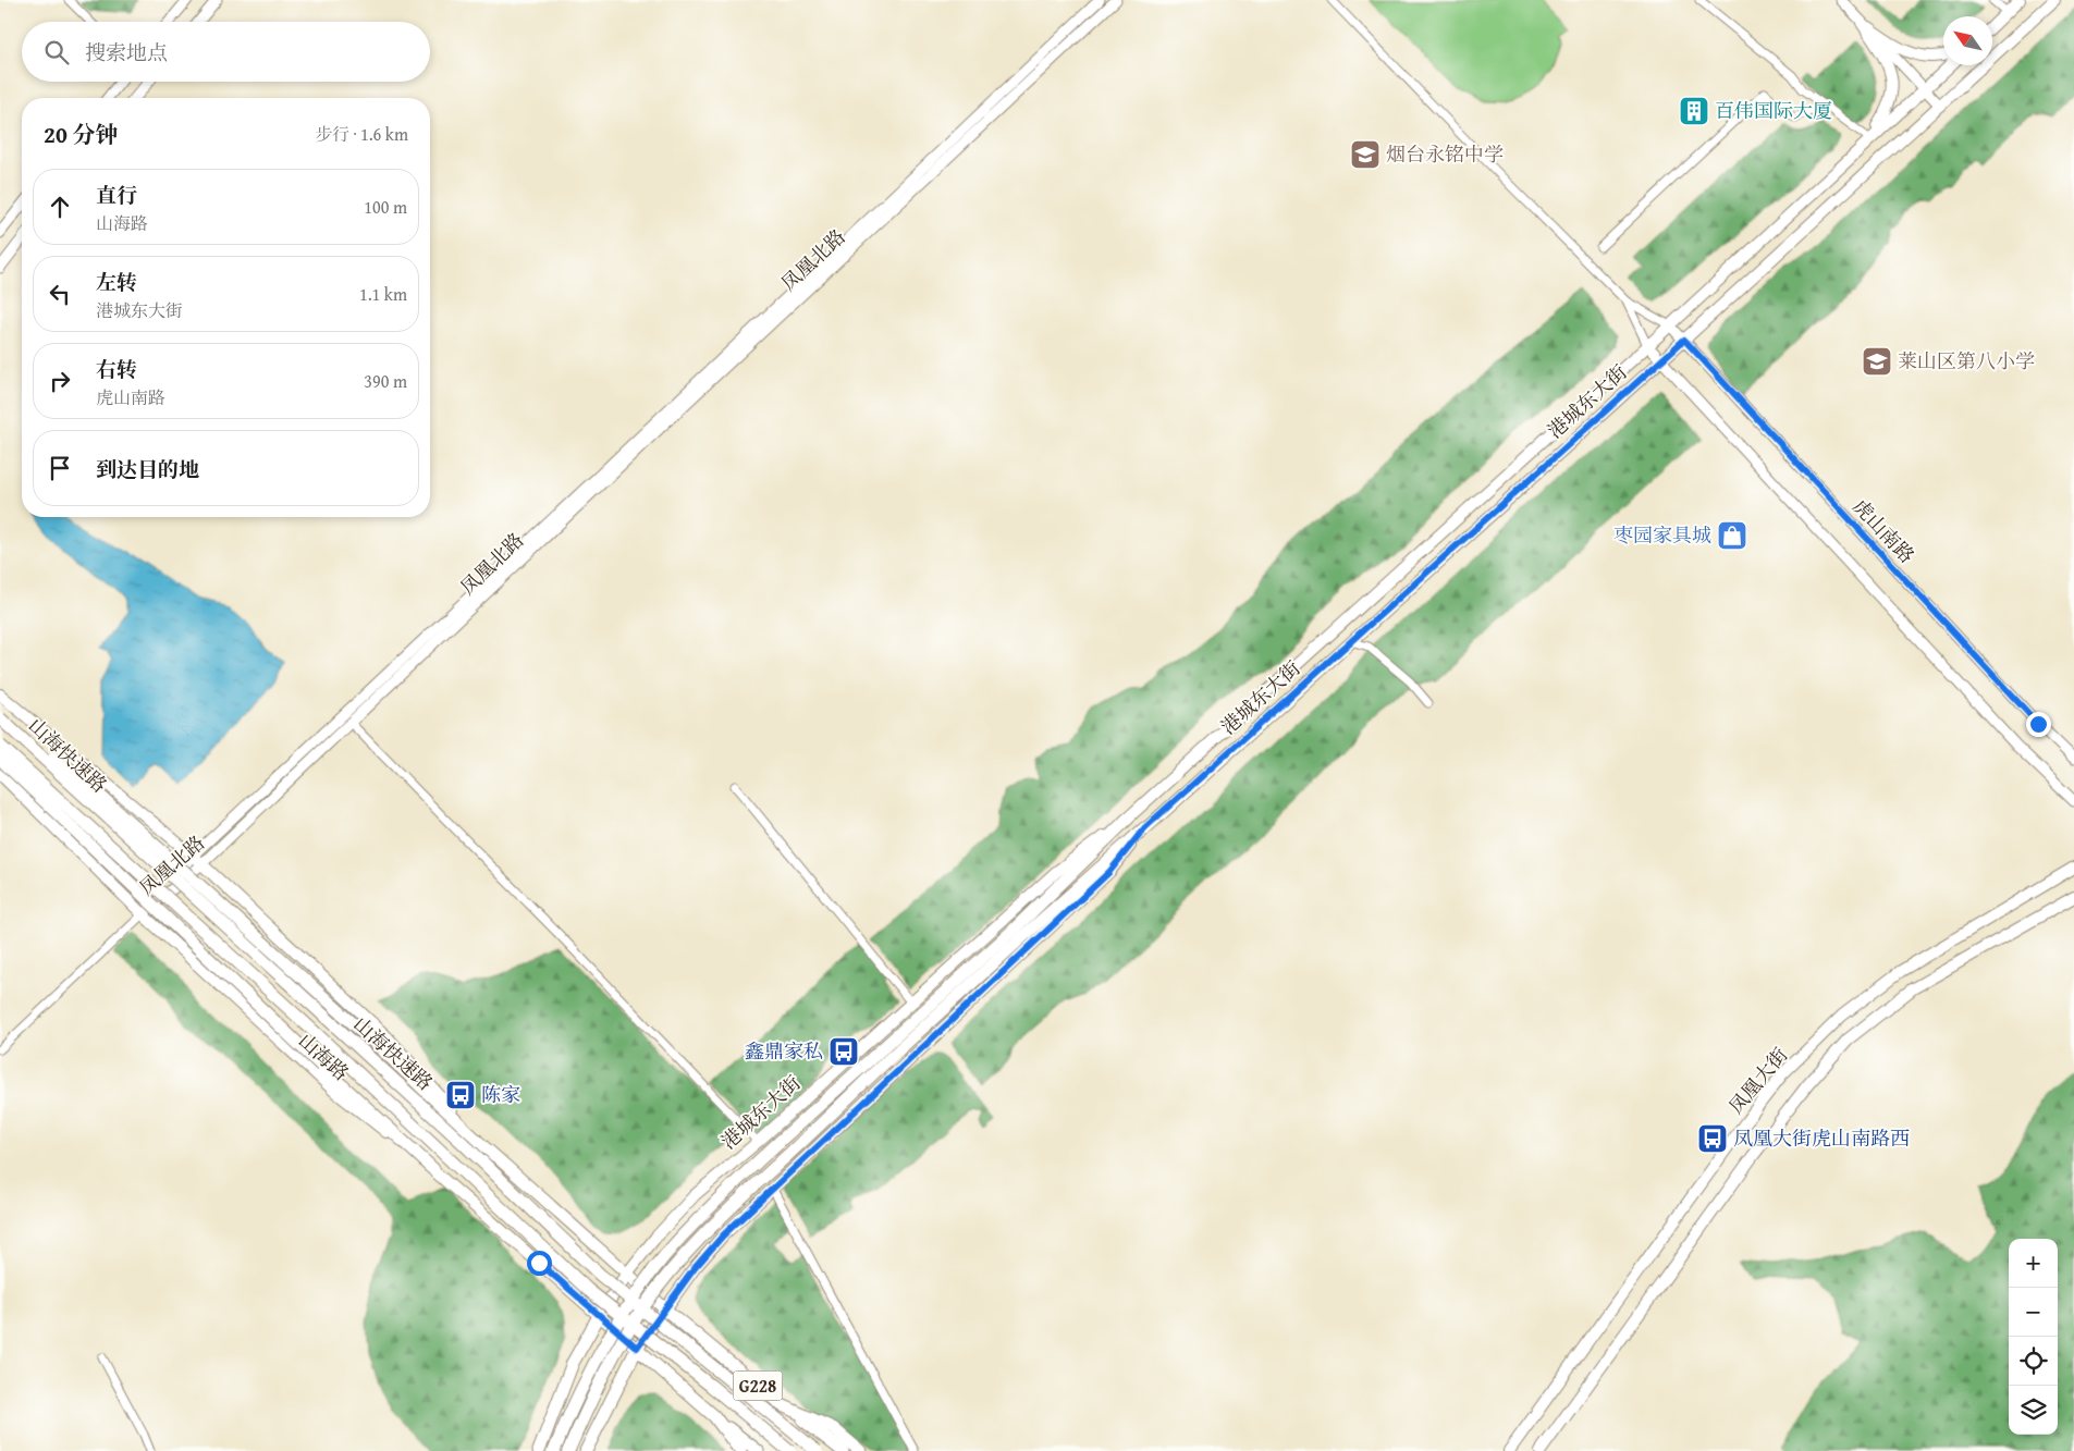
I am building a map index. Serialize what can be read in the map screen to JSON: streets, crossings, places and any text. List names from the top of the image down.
{
  "streets": {
    "highway": ["港城东大街", "山海快速路", "G228"],
    "main road": ["山海路", "凤凰大街"],
    "street": ["凤凰北路", "虎山南路"]
  },
  "crossings": [
    ["凤凰北路", "山海路"],
    ["港城东大街", "虎山南路"],
    ["港城东大街", "山海路"],
    ["港城东大街", "G228"],
    ["山海路", "G228"]
  ],
  "places": {
    "building": ["百伟国际大厦"],
    "school or university": ["烟台永铭中学", "莱山区第八小学"],
    "shop": ["枣园家具城"],
    "bus stop": ["鑫鼎家私", "陈家", "凤凰大街虎山南路西"]
  },
  "north": "top left",
  "page": {
    "search": "搜索地点",
    "heading": ["20 分钟", "步行 · 1.6 km"],
    "list": [
      ["直行", "山海路", "100 m"],
      ["左转", "港城东大街", "1.1 km"],
      ["右转", "虎山南路", "390 m"],
      "到达目的地"
    ],
    "map_buttons": ["+", "−"]
  }
}
